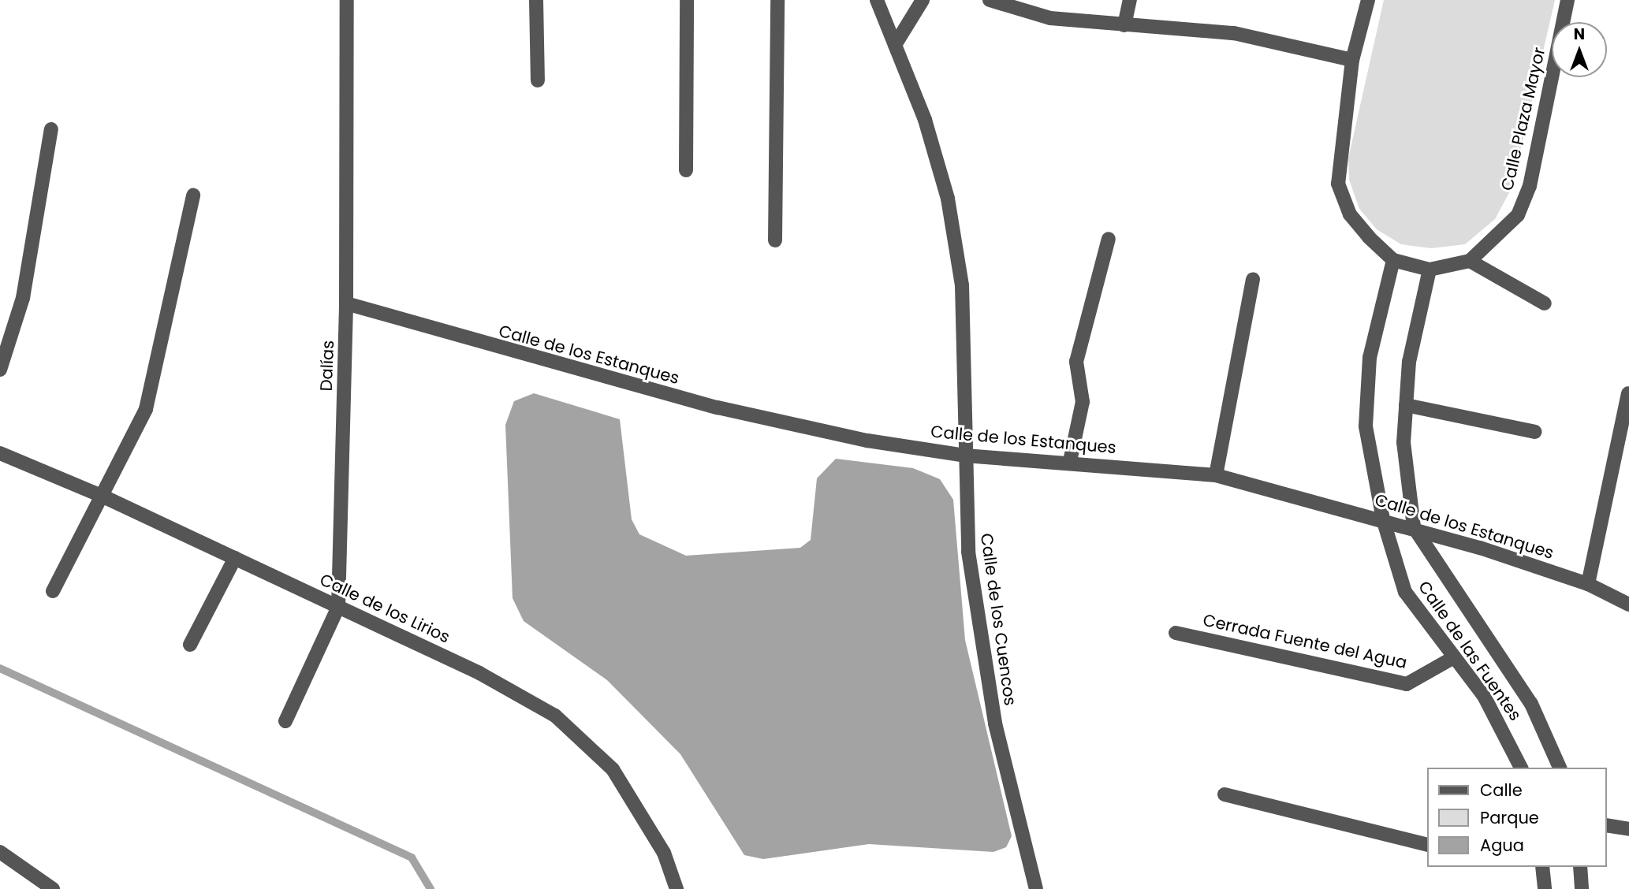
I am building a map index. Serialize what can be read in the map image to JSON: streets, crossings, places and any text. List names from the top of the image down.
{
  "streets": {
    "street": [
      "Calle Plaza Mayor",
      "Calle de los Estanques",
      "Dalías",
      "Calle de los Lirios",
      "Calle de los Cuencos",
      "Cerrada Fuente del Agua",
      "Calle de las Fuentes"
    ]
  },
  "crossings": [
    ["Calle de los Estanques", "Dalías"],
    ["Calle de los Estanques", "Calle de los Cuencos"],
    ["Calle de los Estanques", "Calle de las Fuentes"],
    ["Dalías", "Calle de los Lirios"],
    ["Cerrada Fuente del Agua", "Calle de las Fuentes"]
  ],
  "legend": ["Calle", "Parque", "Agua"],
  "north": "top"
}
